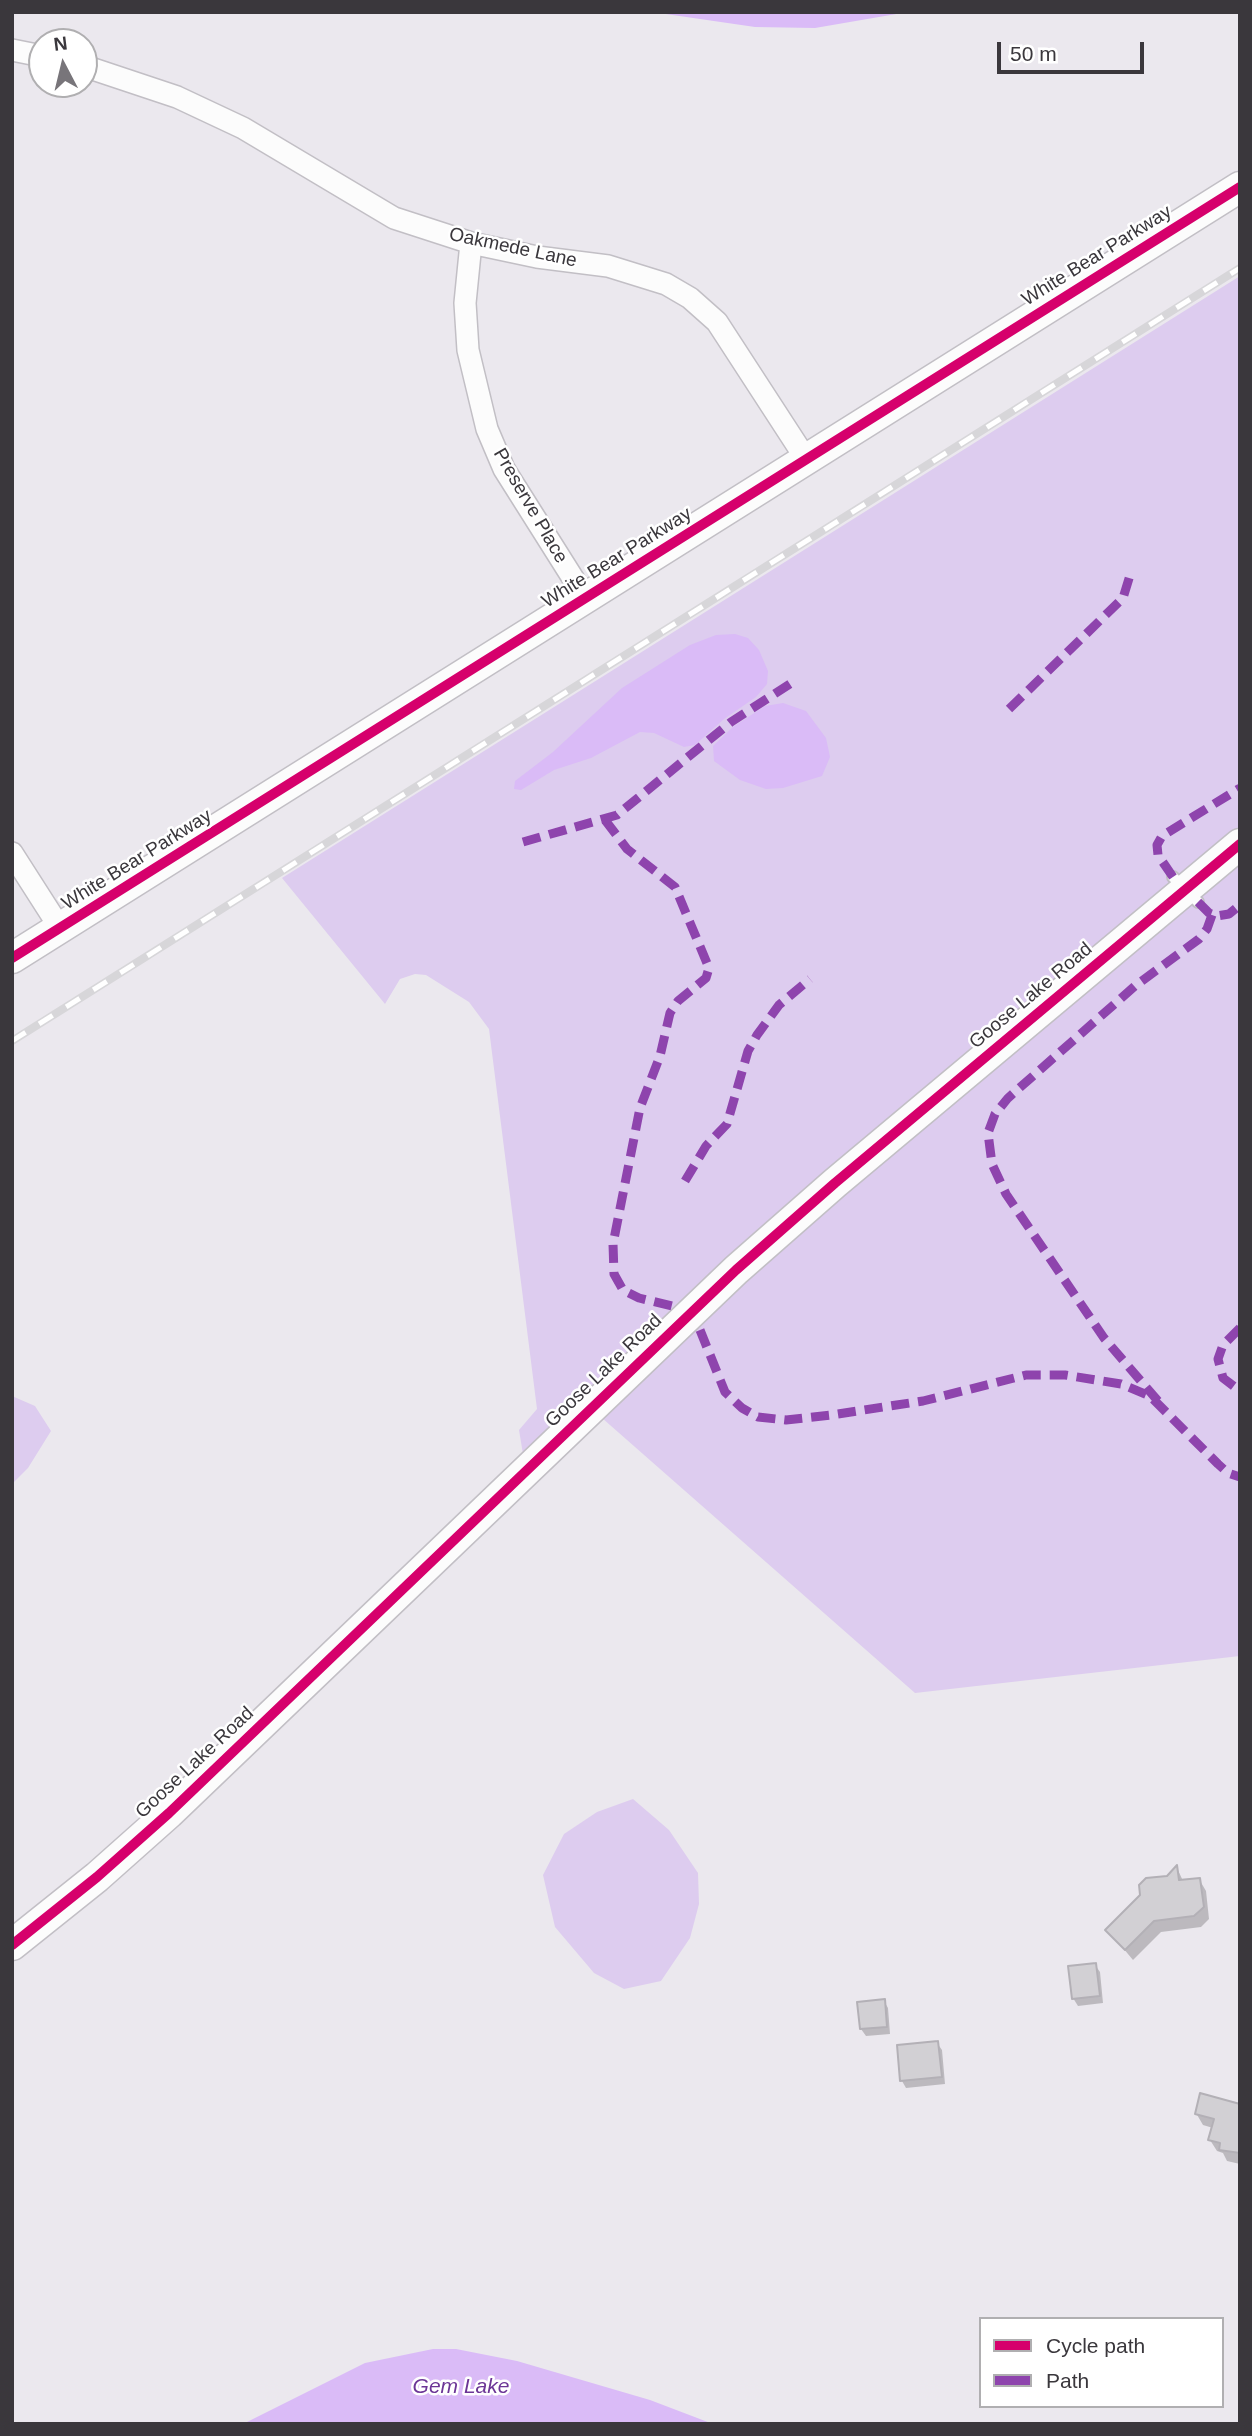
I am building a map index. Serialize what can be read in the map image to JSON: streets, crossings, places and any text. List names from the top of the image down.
{
  "streets": {
    "street": [
      "Oakmede Lane",
      "White Bear Parkway",
      "Preserve Place",
      "Goose Lake Road"
    ]
  },
  "crossings": [
    ["Oakmede Lane", "White Bear Parkway"],
    ["Oakmede Lane", "Preserve Place"],
    ["White Bear Parkway", "Preserve Place"]
  ],
  "water": ["Gem Lake"],
  "legend": ["Cycle path", "Path"],
  "scale_bar": "50 m",
  "north": "top"
}
